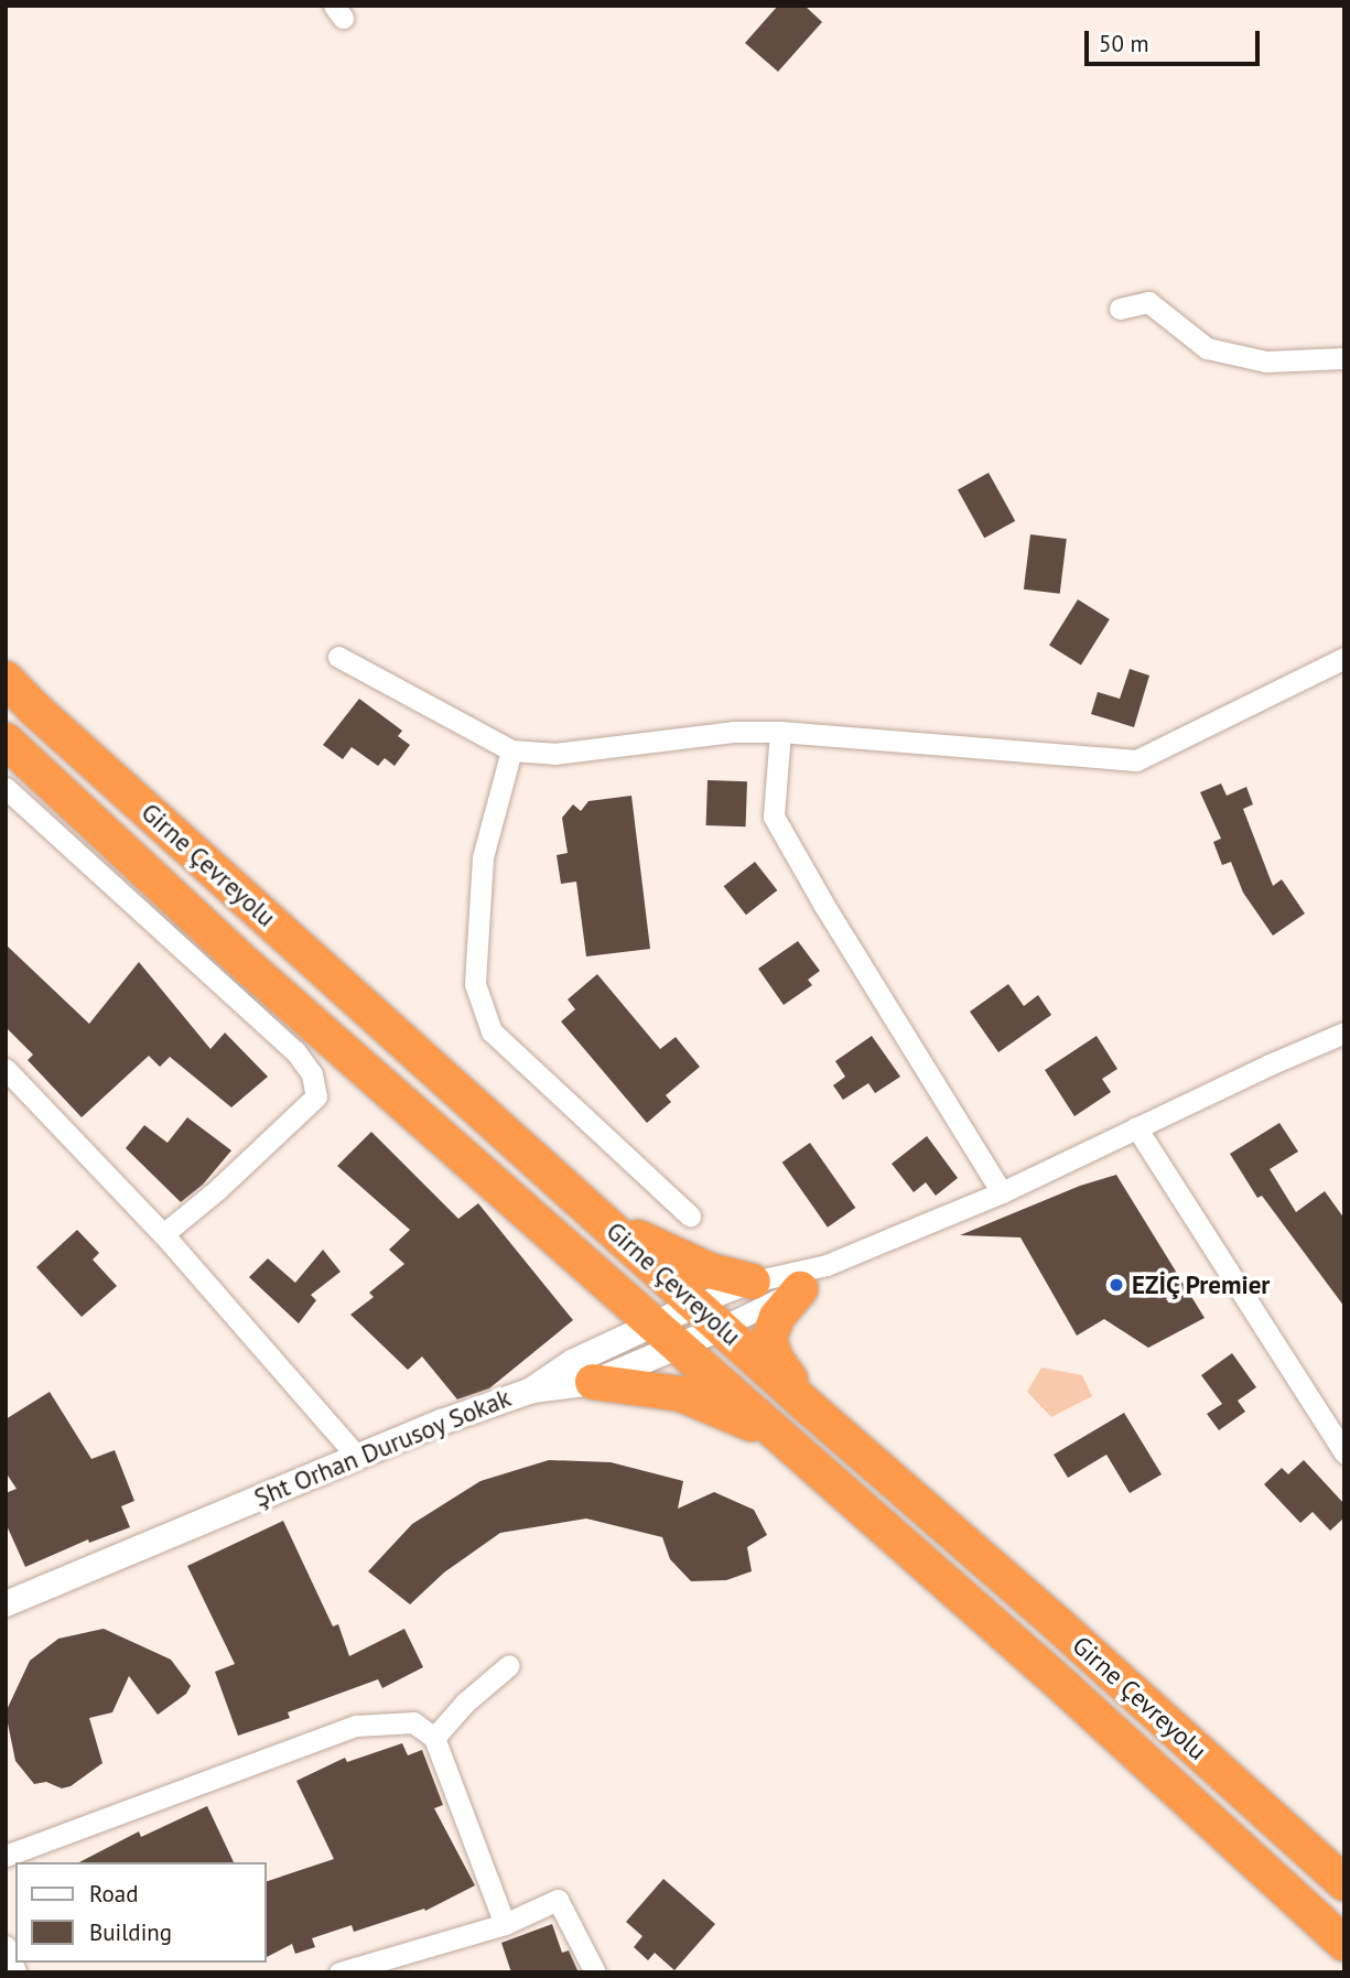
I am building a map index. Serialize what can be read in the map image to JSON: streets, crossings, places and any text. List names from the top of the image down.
{
  "streets": {
    "highway": ["Girne Çevreyolu"],
    "street": ["Şht Orhan Durusoy Sokak"]
  },
  "crossings": [
    ["Girne Çevreyolu", "Şht Orhan Durusoy Sokak"]
  ],
  "places": ["EZİÇ Premier"],
  "legend": ["Road", "Building"],
  "scale_bar": "50 m"
}
